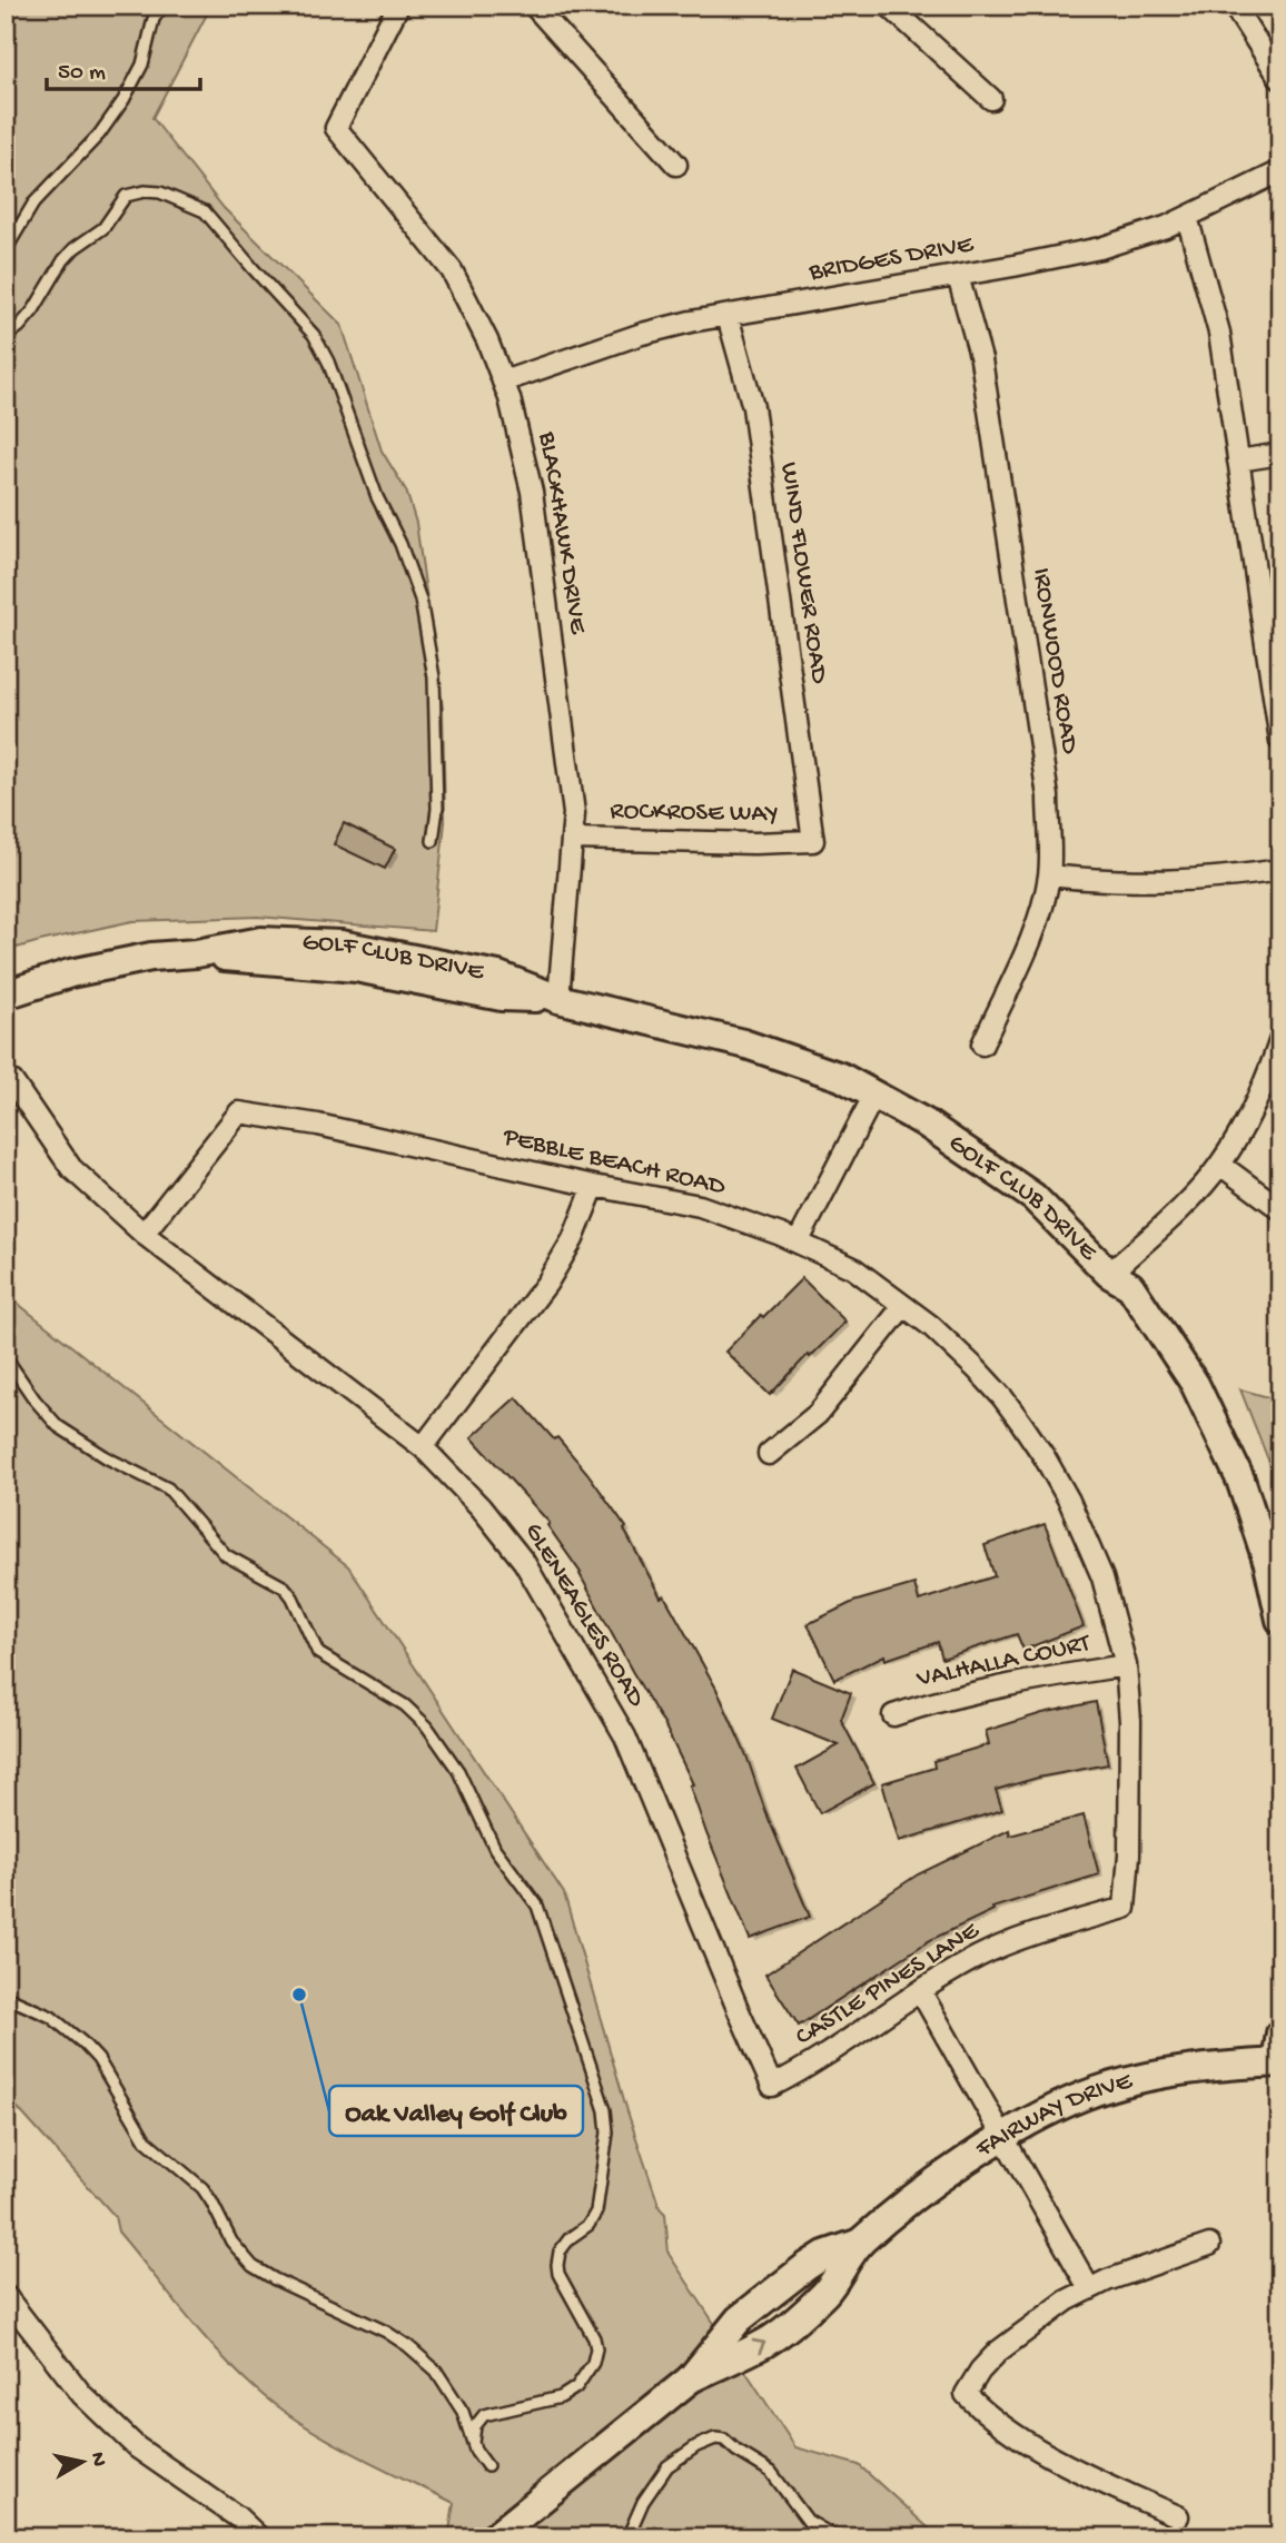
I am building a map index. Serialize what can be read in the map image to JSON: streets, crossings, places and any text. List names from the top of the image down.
{
  "streets": {
    "street": [
      "BRIDGES DRIVE",
      "BLACKHAWK DRIVE",
      "WIND FLOWER ROAD",
      "IRONWOOD ROAD",
      "ROCKROSE WAY",
      "GOLF CLUB DRIVE",
      "PEBBLE BEACH ROAD",
      "GLENEAGLES ROAD",
      "VALHALLA COURT",
      "CASTLE PINES LANE",
      "FAIRWAY DRIVE"
    ]
  },
  "crossings": [
    ["BRIDGES DRIVE", "BLACKHAWK DRIVE"],
    ["BRIDGES DRIVE", "WIND FLOWER ROAD"],
    ["BRIDGES DRIVE", "IRONWOOD ROAD"],
    ["BLACKHAWK DRIVE", "ROCKROSE WAY"],
    ["BLACKHAWK DRIVE", "GOLF CLUB DRIVE"],
    ["WIND FLOWER ROAD", "ROCKROSE WAY"],
    ["PEBBLE BEACH ROAD", "GLENEAGLES ROAD"],
    ["PEBBLE BEACH ROAD", "VALHALLA COURT"],
    ["PEBBLE BEACH ROAD", "CASTLE PINES LANE"],
    ["GLENEAGLES ROAD", "CASTLE PINES LANE"]
  ],
  "places": ["Oak Valley Golf Club"],
  "scale_bar": "50 m",
  "north": "right"
}
